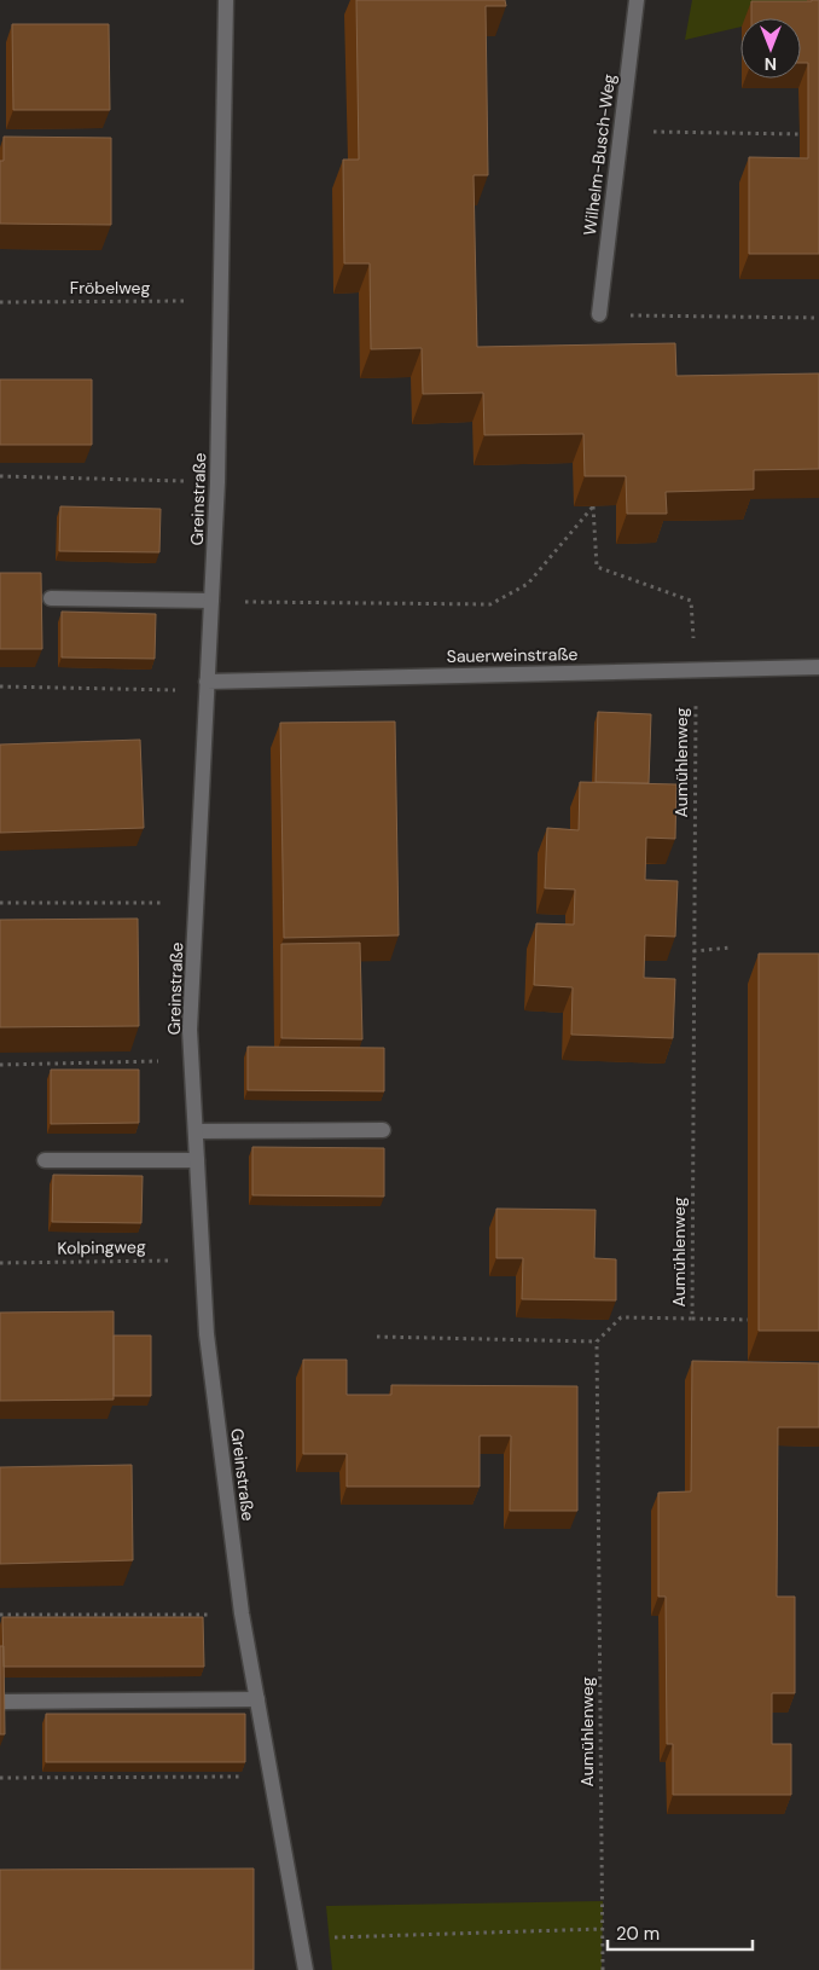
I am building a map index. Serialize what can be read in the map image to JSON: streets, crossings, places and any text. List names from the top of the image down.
{
  "streets": {
    "street": ["Wilhelm-Busch-Weg", "Greinstraße", "Sauerweinstraße"],
    "path": ["Fröbelweg", "Aumühlenweg", "Kolpingweg"]
  },
  "crossings": [
    ["Fröbelweg", "Greinstraße"],
    ["Greinstraße", "Sauerweinstraße"],
    ["Greinstraße", "Aumühlenweg"],
    ["Greinstraße", "Kolpingweg"],
    ["Sauerweinstraße", "Aumühlenweg"]
  ],
  "scale_bar": "20 m",
  "north": "bottom"
}
